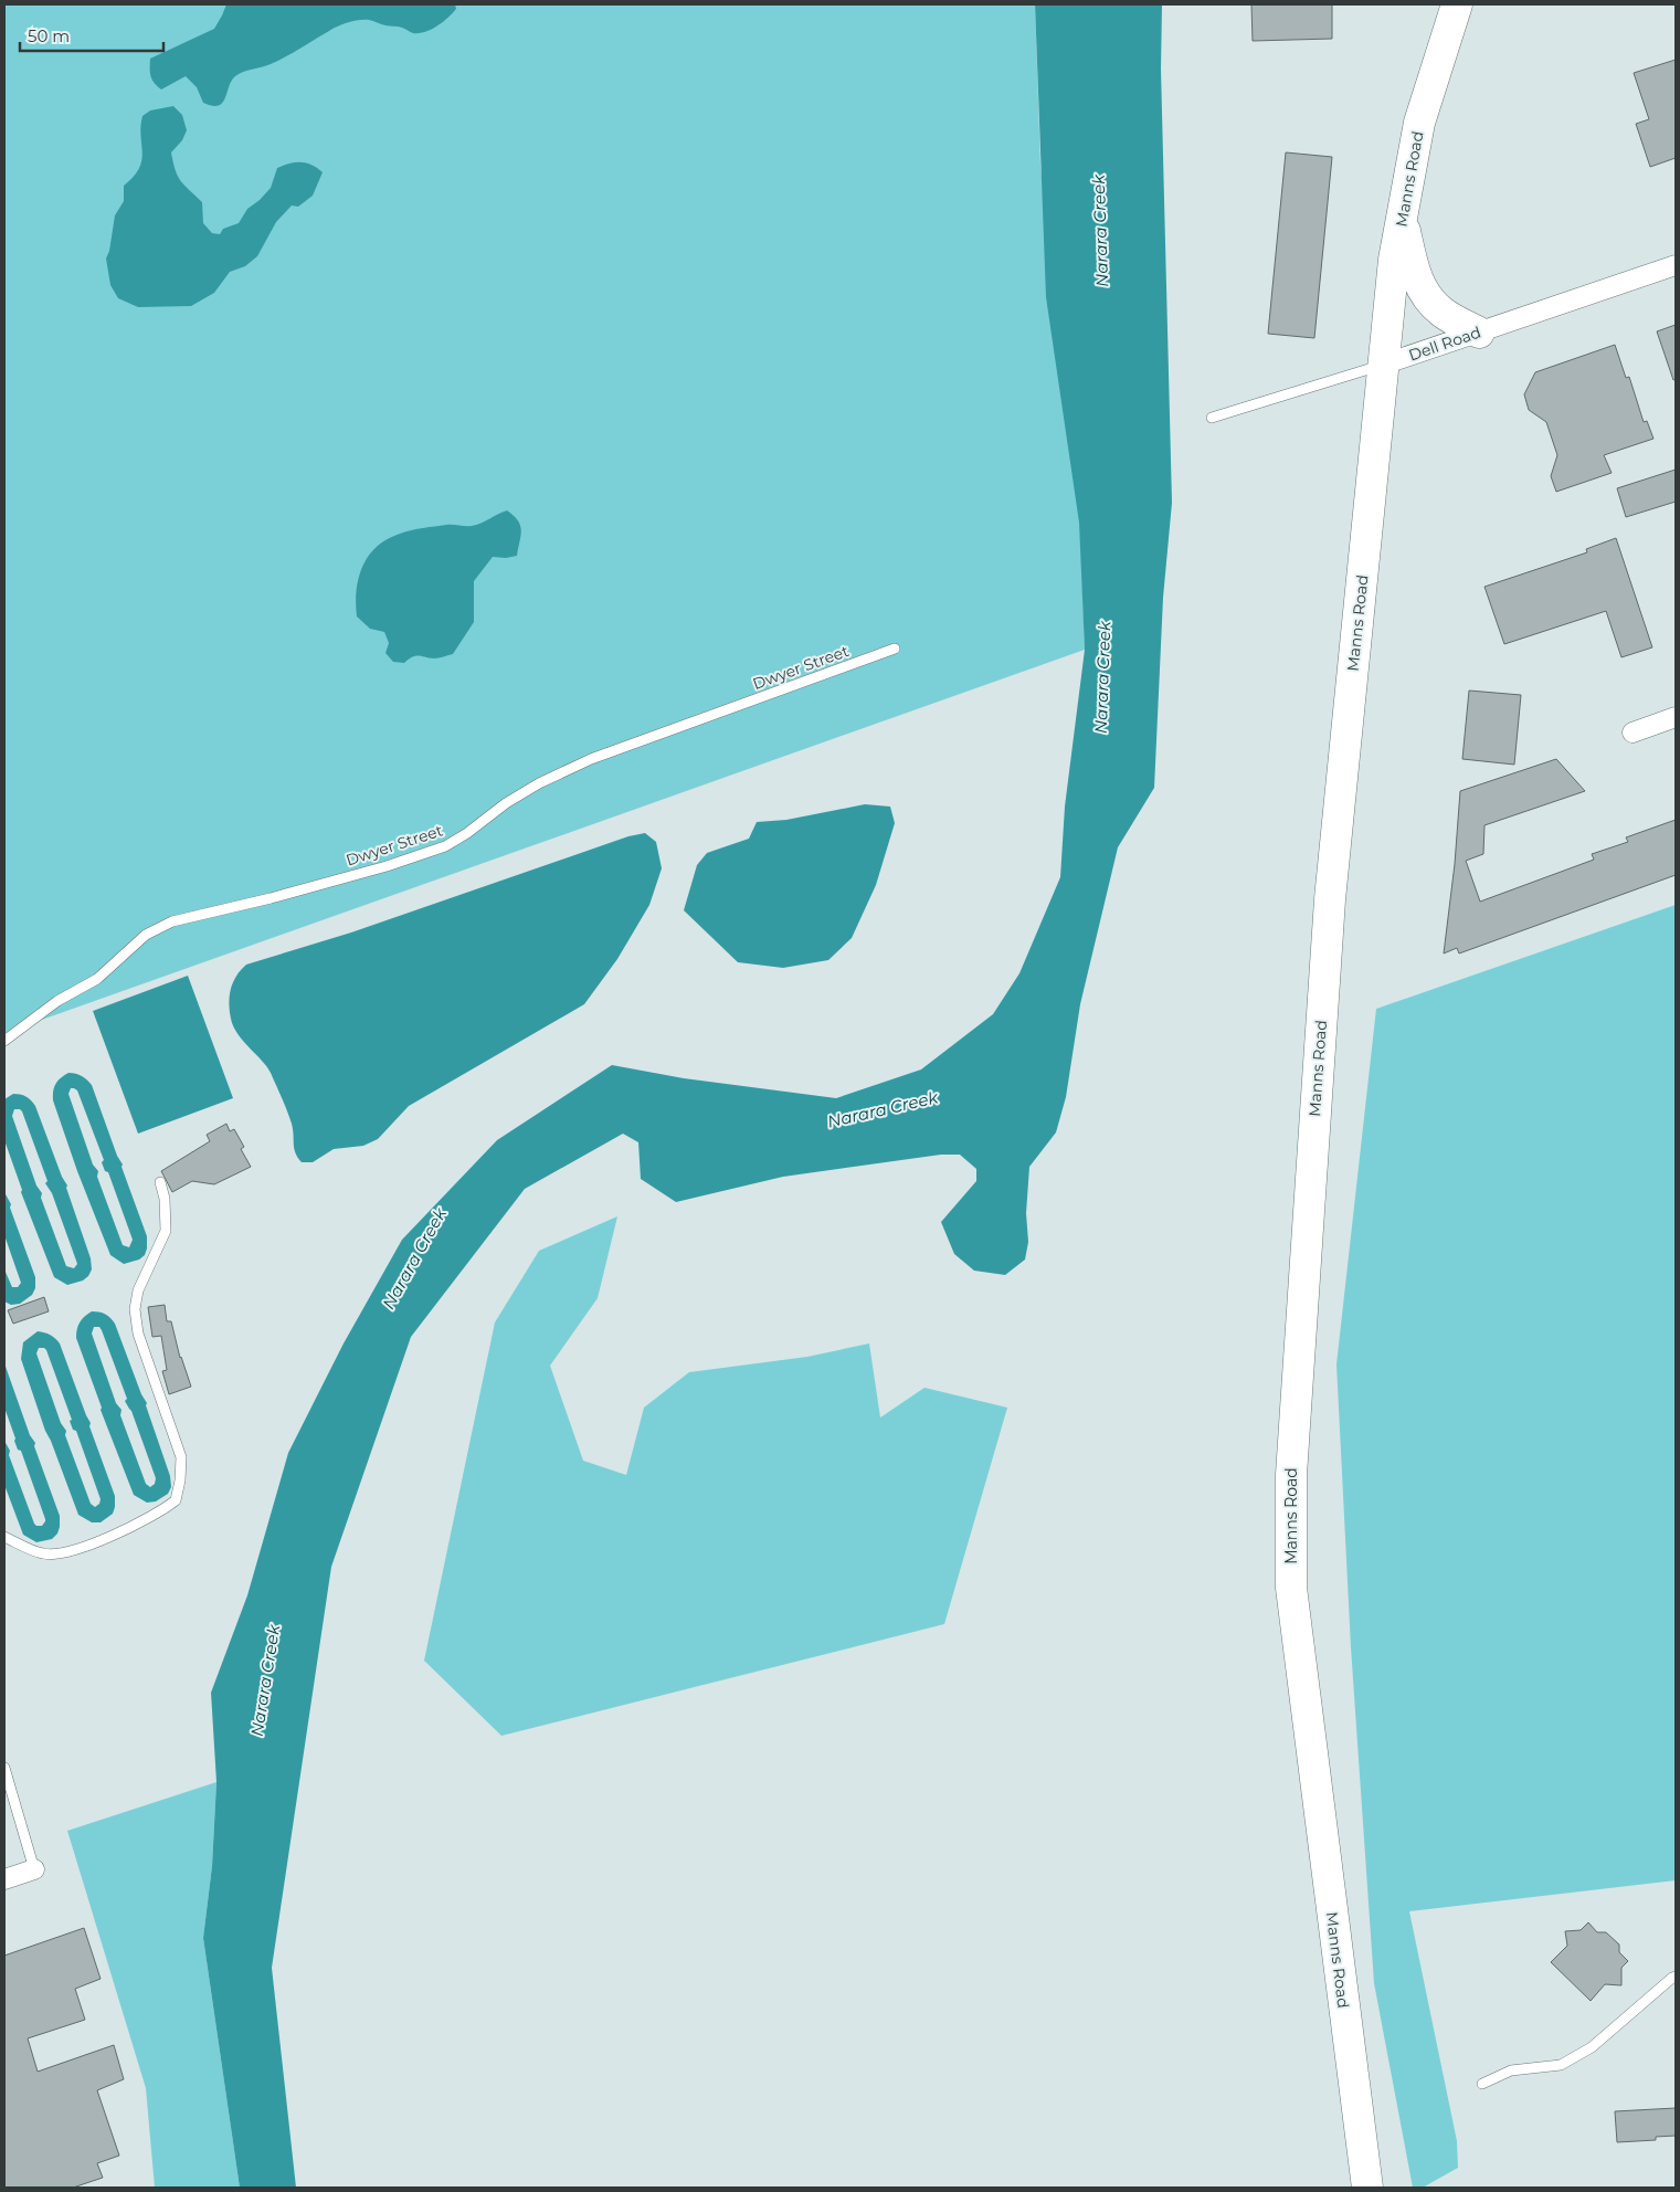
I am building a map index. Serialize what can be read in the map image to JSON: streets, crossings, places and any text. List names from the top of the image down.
{
  "streets": {
    "main road": ["Manns Road"],
    "street": ["Dell Road"],
    "lane": ["Dwyer Street"]
  },
  "crossings": [
    ["Manns Road", "Dell Road"]
  ],
  "water": ["Narara Creek"],
  "scale_bar": "50 m"
}
